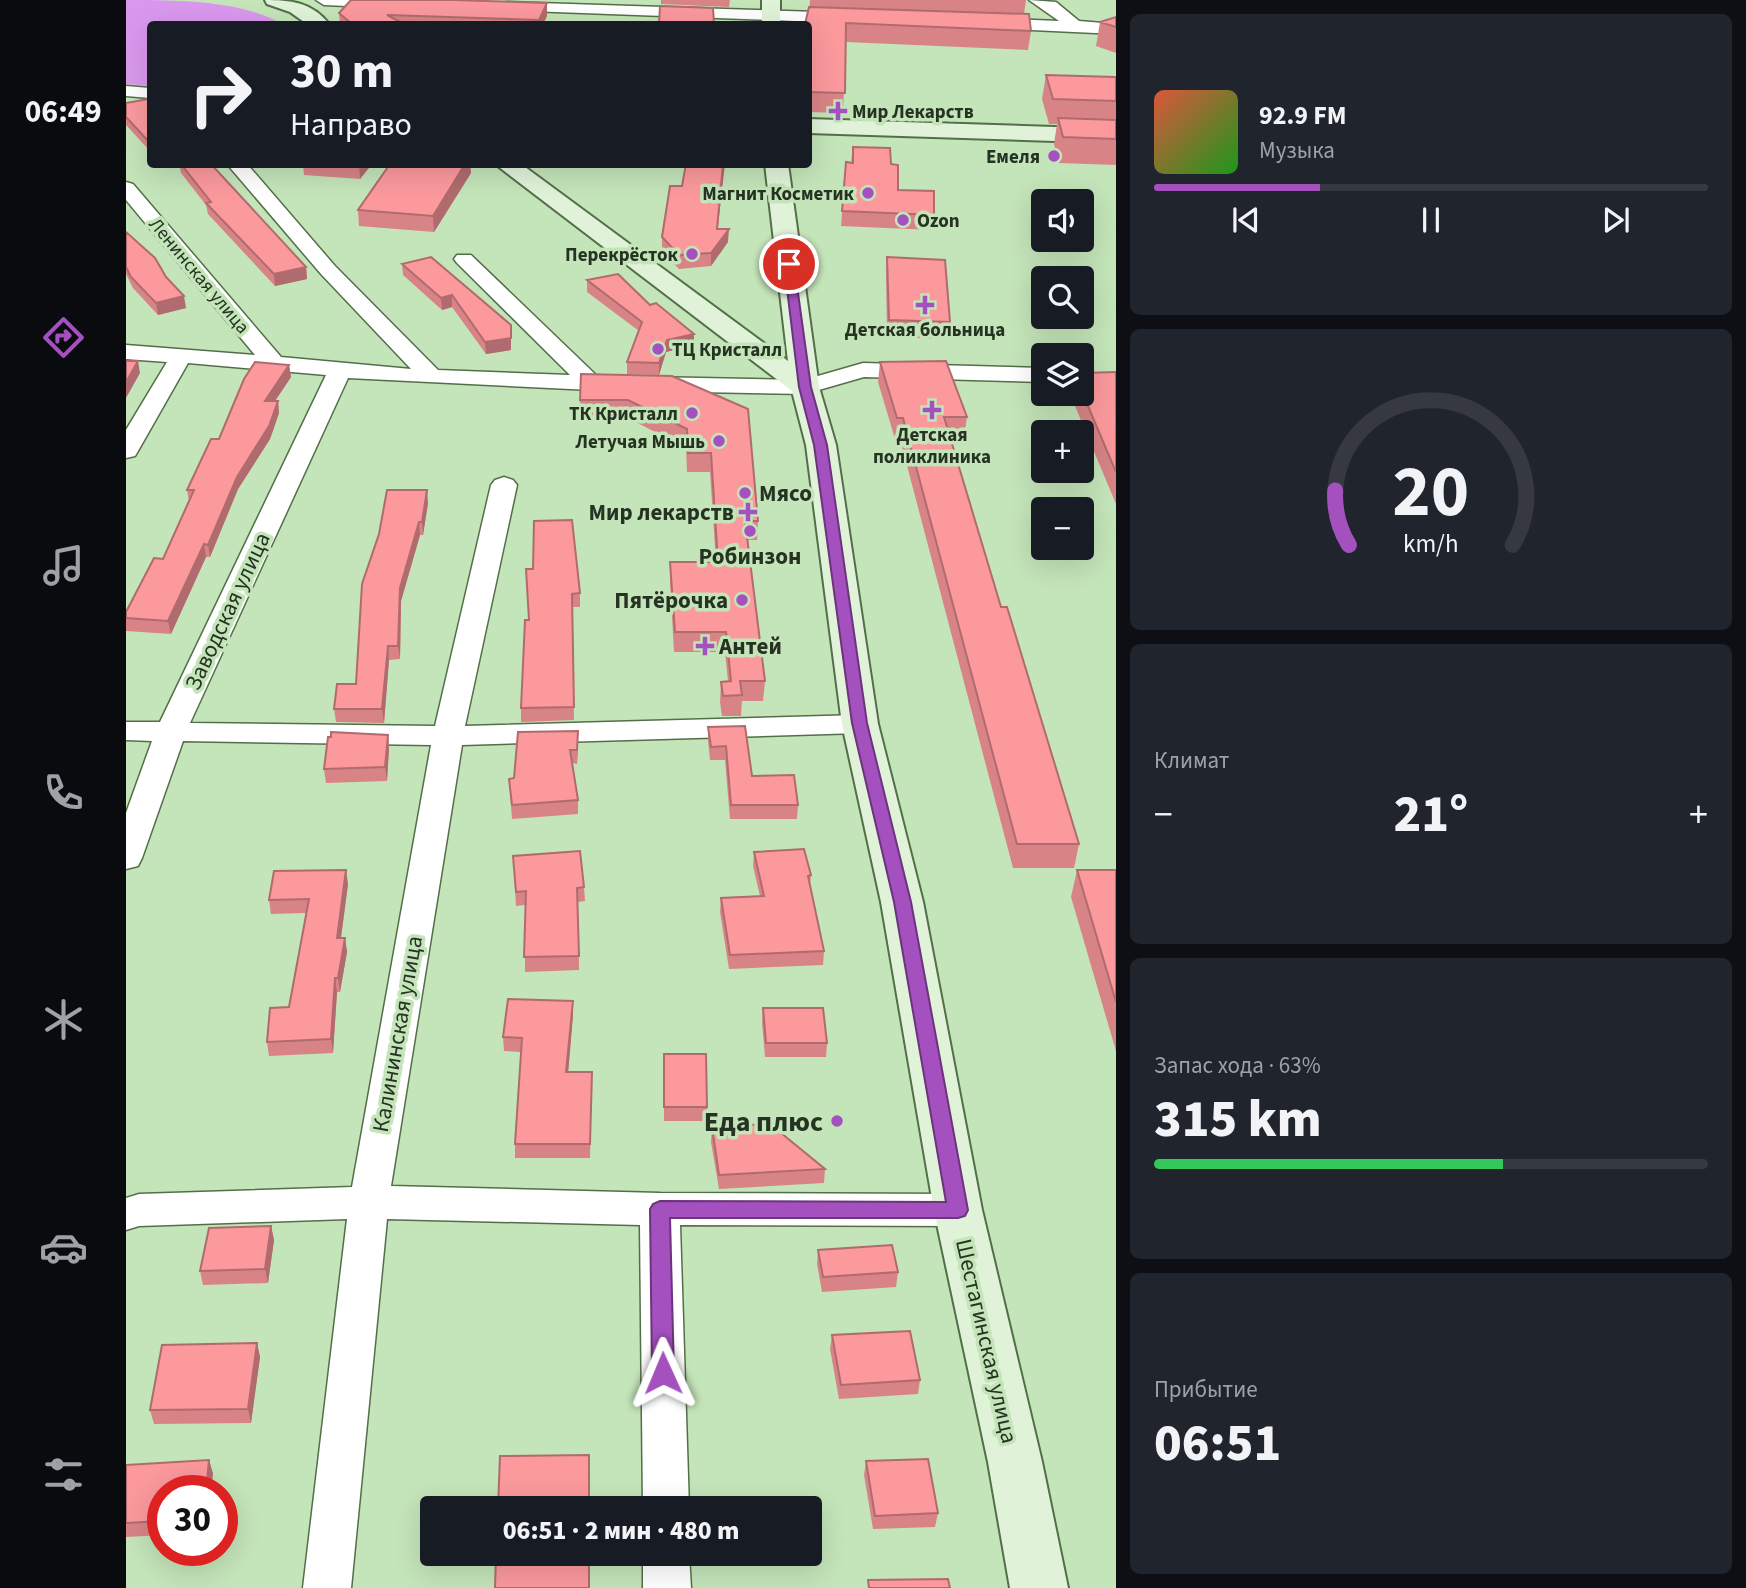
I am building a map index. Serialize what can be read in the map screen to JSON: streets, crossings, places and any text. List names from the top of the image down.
{
  "streets": {
    "main road": ["Шестагинская улица"],
    "street": ["Ленинская улица", "Заводская улица", "Калининская улица"]
  },
  "places": {
    "health": [
      "Мир Лекарств",
      "Детская больница",
      "Детская поликлиника",
      "Мир лекарств",
      "Антей"
    ],
    "other": [
      "Емеля",
      "Магнит Косметик",
      "Ozon",
      "Перекрёсток",
      "ТЦ Кристалл",
      "ТК Кристалл",
      "Летучая Мышь",
      "Мясо",
      "Робинзон",
      "Пятёрочка",
      "Еда плюс"
    ]
  },
  "page": {
    "tabs": "06:49",
    "turn": ["30 m", "Направо"],
    "song": ["92.9 FM", "Музыка"],
    "map_buttons": ["+", "−"],
    "tile": [
      "Климат",
      ["Запас хода · 63%", "315 km"],
      ["Прибытие", "06:51"]
    ],
    "heat": ["−", "21°", "+"],
    "limit": "30",
    "trip": "06:51 · 2 мин · 480 m",
    "gauge": ["20", "km/h"]
  }
}
